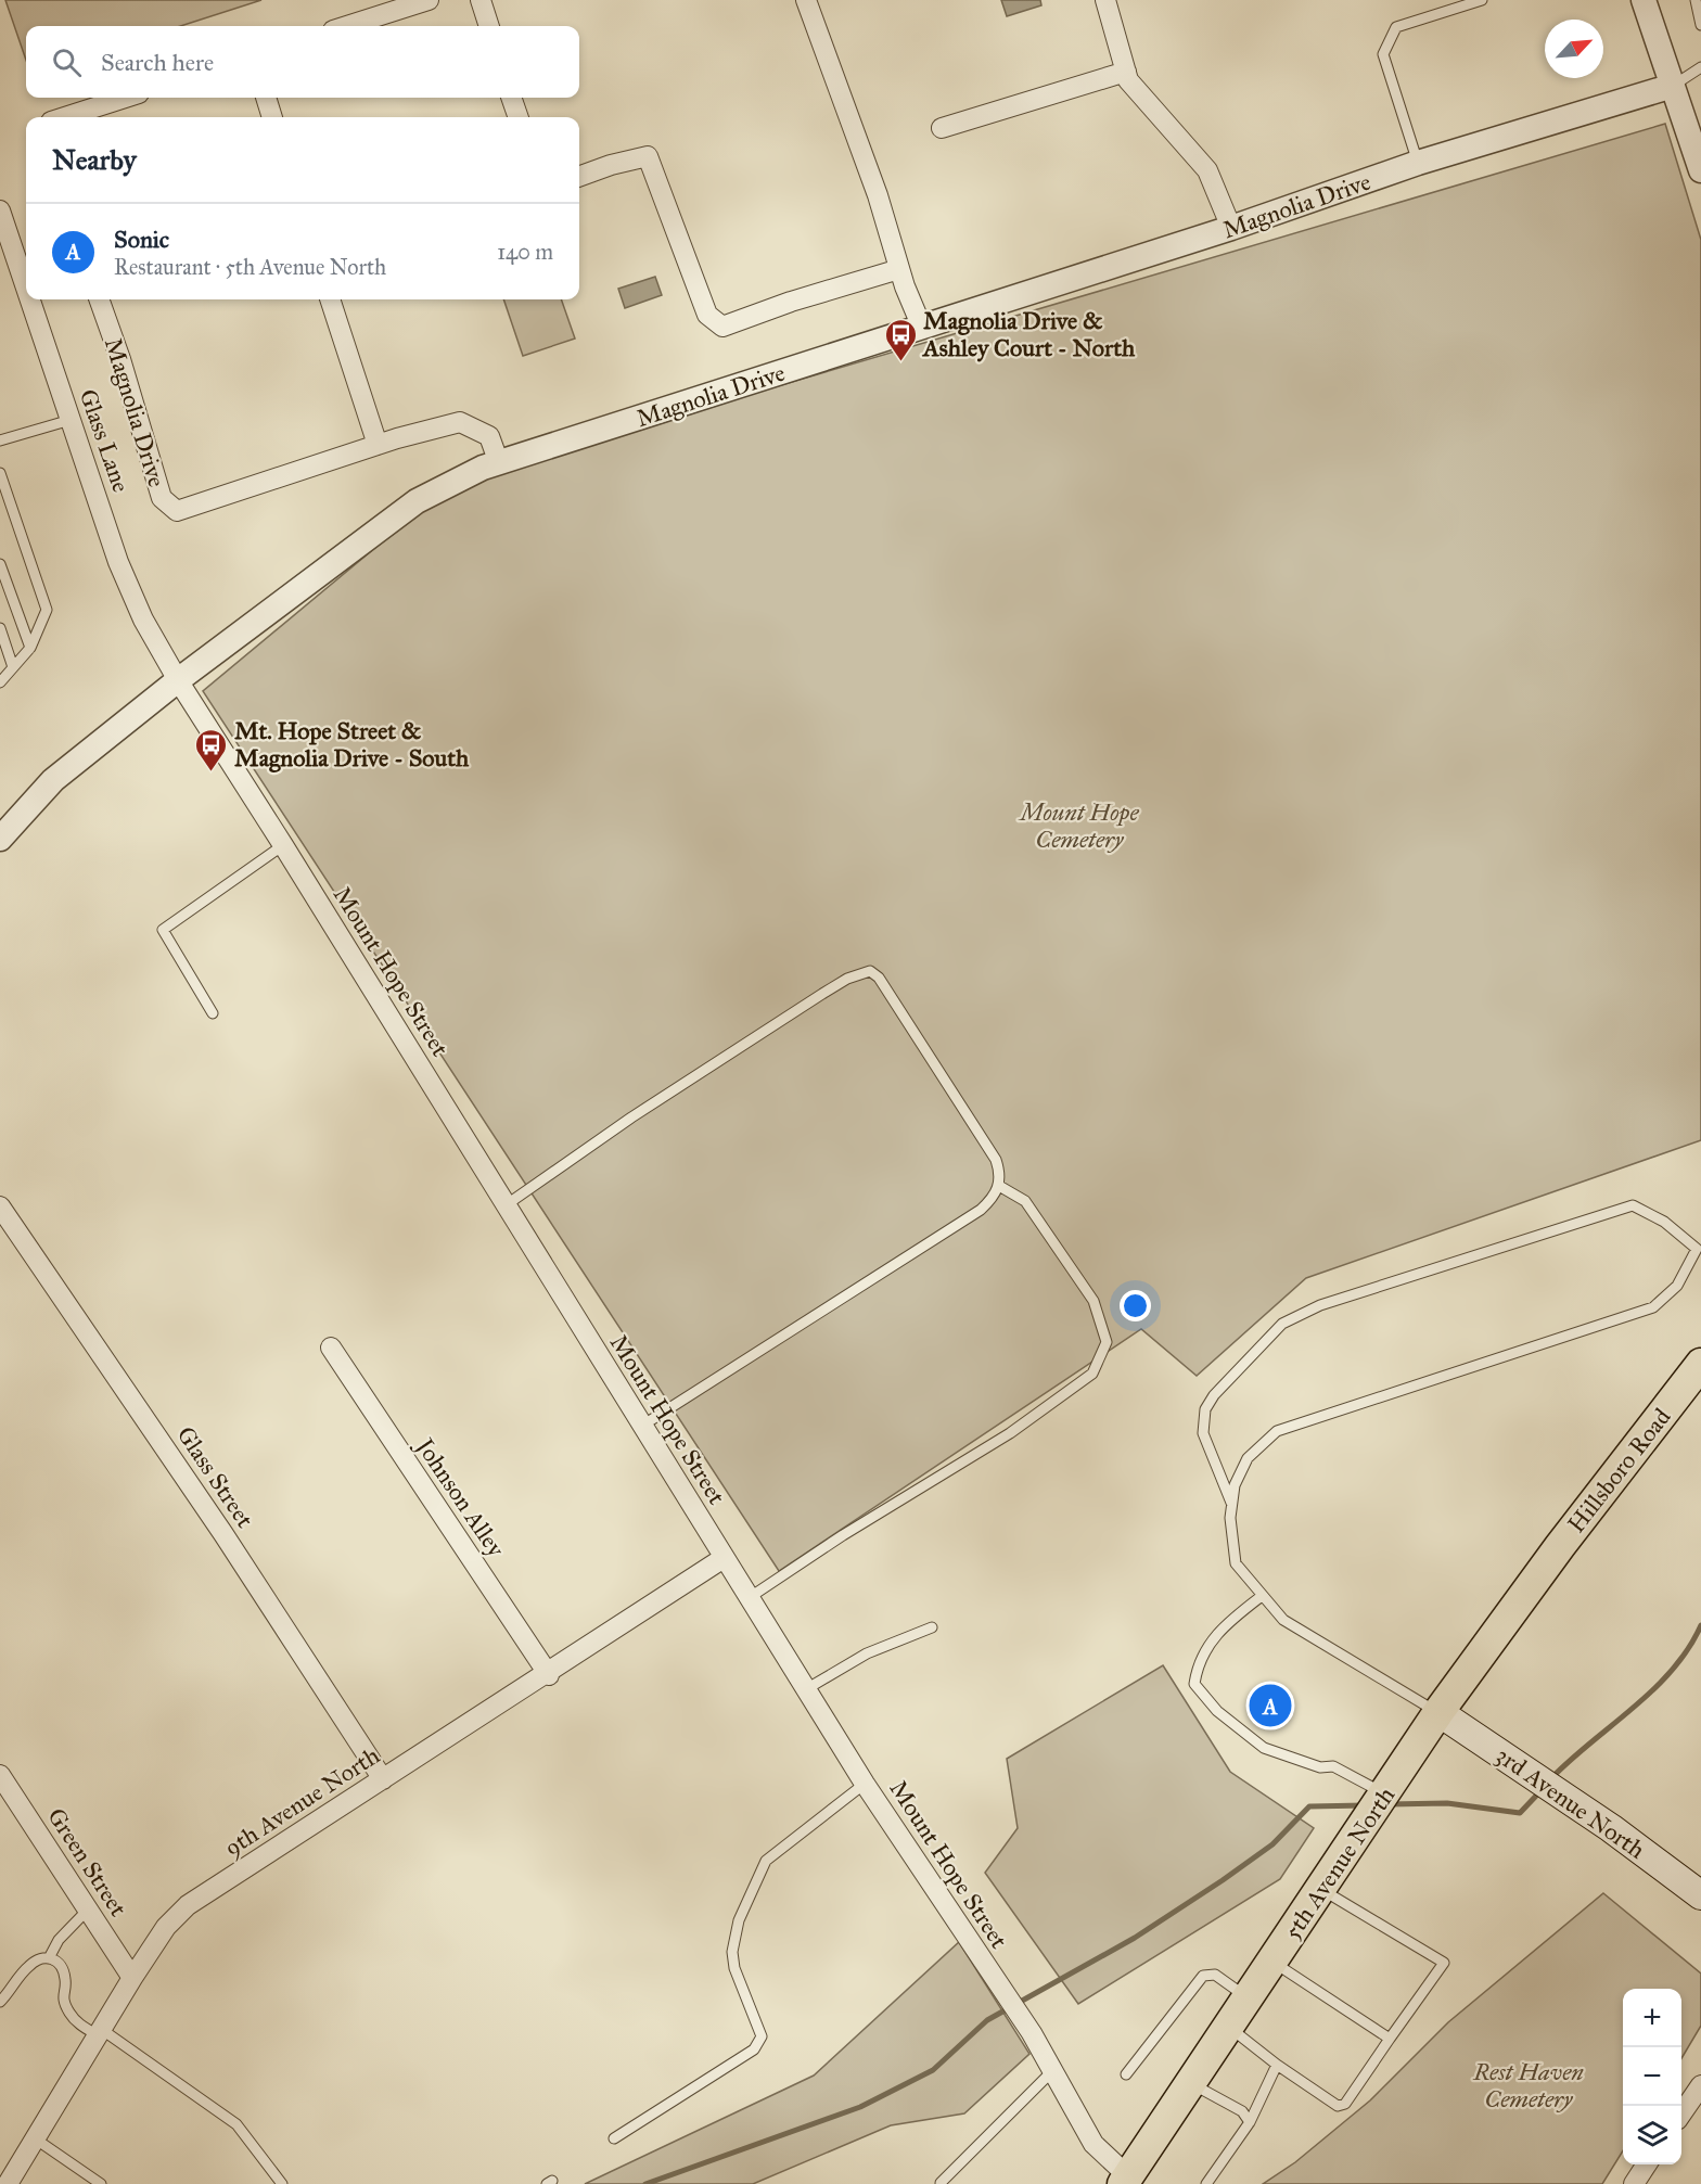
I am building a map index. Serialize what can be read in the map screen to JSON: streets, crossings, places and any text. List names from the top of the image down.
{
  "streets": {
    "main road": ["Hillsboro Road", "3rd Avenue North", "5th Avenue North"],
    "street": [
      "Magnolia Drive",
      "Glass Lane",
      "Mount Hope Street",
      "Glass Street",
      "Johnson Alley",
      "9th Avenue North",
      "Green Street"
    ]
  },
  "crossings": [
    ["Magnolia Drive", "Glass Lane"],
    ["Magnolia Drive", "Mount Hope Street"],
    ["Glass Lane", "Mount Hope Street"],
    ["Mount Hope Street", "9th Avenue North"],
    ["Mount Hope Street", "5th Avenue North"],
    ["Hillsboro Road", "5th Avenue North"],
    ["Glass Street", "9th Avenue North"],
    ["Johnson Alley", "9th Avenue North"],
    ["9th Avenue North", "Green Street"],
    ["3rd Avenue North", "5th Avenue North"]
  ],
  "parks": ["Mount Hope Cemetery", "Rest Haven Cemetery"],
  "places": {
    "bus stop": ["Magnolia Drive & Ashley Court - North", "Mt. Hope Street & Magnolia Drive - South"]
  },
  "north": "top right",
  "page": {
    "search": "Search here",
    "heading": "Nearby",
    "list": [
      {
        "mark": "A",
        "name": "Sonic",
        "note": "Restaurant · 5th Avenue North",
        "value": "140 m"
      }
    ],
    "pins": "A",
    "map_buttons": ["+", "−"]
  }
}
